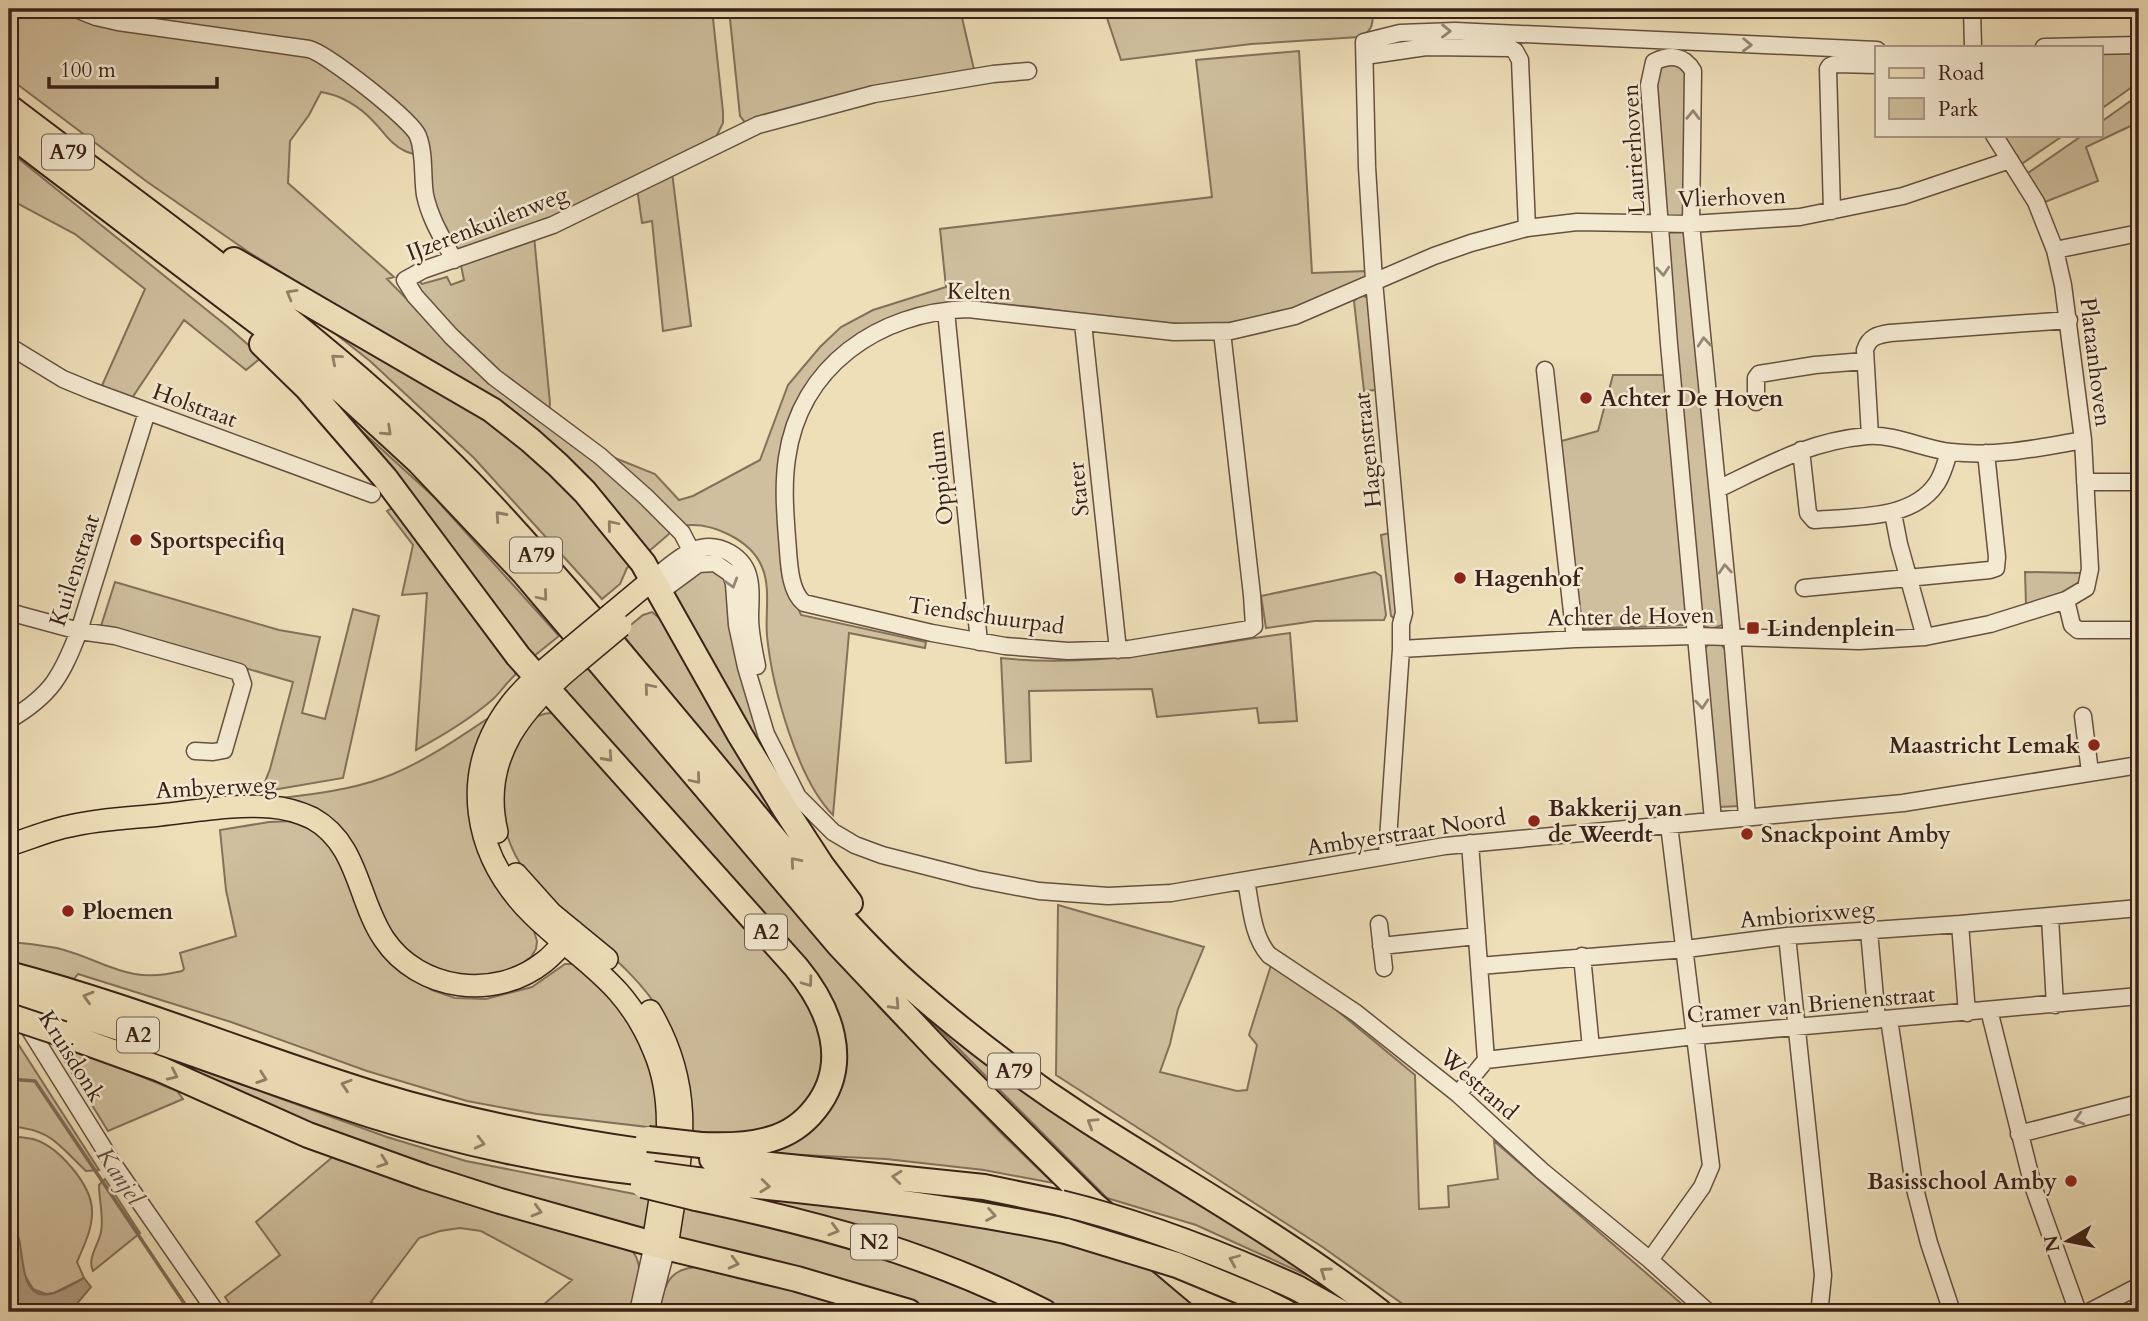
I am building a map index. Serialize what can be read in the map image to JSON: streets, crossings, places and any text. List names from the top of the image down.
{
  "streets": {
    "highway": ["A79", "A2", "N2"],
    "main road": ["Ambyerweg"],
    "street": [
      "Laurierhoven",
      "Vlierhoven",
      "IJzerenkuilenweg",
      "Kelten",
      "Plataanhoven",
      "Holstraat",
      "Hagenstraat",
      "Oppidum",
      "Stater",
      "Kuilenstraat",
      "Tiendschuurpad",
      "Achter de Hoven",
      "Ambyerstraat Noord",
      "Ambiorixweg",
      "Cramer van Brienenstraat",
      "Kruisdonk",
      "Westrand"
    ]
  },
  "crossings": [
    ["Laurierhoven", "Vlierhoven"],
    ["Laurierhoven", "Achter de Hoven"],
    ["A79", "A2"],
    ["Vlierhoven", "Kelten"],
    ["Vlierhoven", "Plataanhoven"],
    ["Vlierhoven", "Hagenstraat"],
    ["IJzerenkuilenweg", "Ambyerstraat Noord"],
    ["Kelten", "Hagenstraat"],
    ["Kelten", "Oppidum"],
    ["Kelten", "Stater"],
    ["Kelten", "Tiendschuurpad"],
    ["Plataanhoven", "Achter de Hoven"],
    ["Holstraat", "Kuilenstraat"],
    ["Hagenstraat", "Achter de Hoven"],
    ["Hagenstraat", "Ambyerstraat Noord"],
    ["Oppidum", "Tiendschuurpad"],
    ["Stater", "Tiendschuurpad"],
    ["Ambyerstraat Noord", "Westrand"],
    ["A2", "Kruisdonk"],
    ["A2", "N2"]
  ],
  "water": ["Kanjel"],
  "places": {
    "other": [
      "Achter De Hoven",
      "Sportspecifiq",
      "Hagenhof",
      "Maastricht Lemak",
      "Bakkerij van de Weerdt",
      "Snackpoint Amby",
      "Ploemen",
      "Basisschool Amby"
    ],
    "transit": ["Lindenplein"]
  },
  "legend": ["Road", "Park"],
  "scale_bar": "100 m",
  "north": "left"
}
